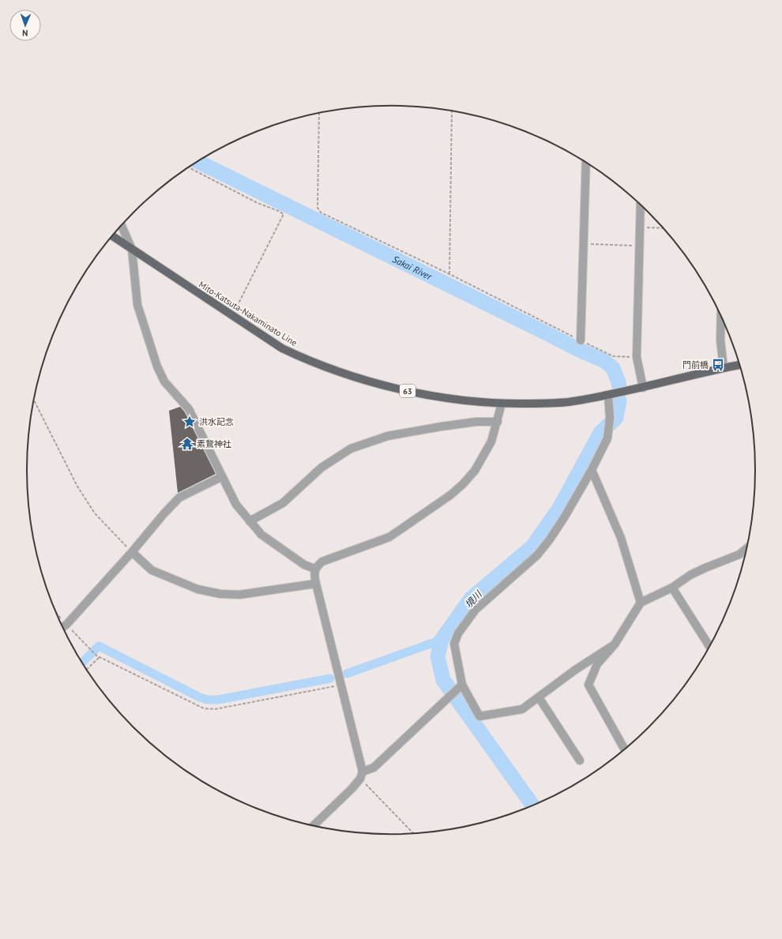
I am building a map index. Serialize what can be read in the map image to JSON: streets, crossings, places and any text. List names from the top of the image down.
{
  "streets": {
    "main road": ["Mito-Katsuta-Nakaminato Line", "63"]
  },
  "water": ["Sakai River", "境川"],
  "places": {
    "bus stop": ["門前橋"],
    "place": ["洪水記念"],
    "temple": ["素鵞神社"]
  },
  "north": "bottom"
}
